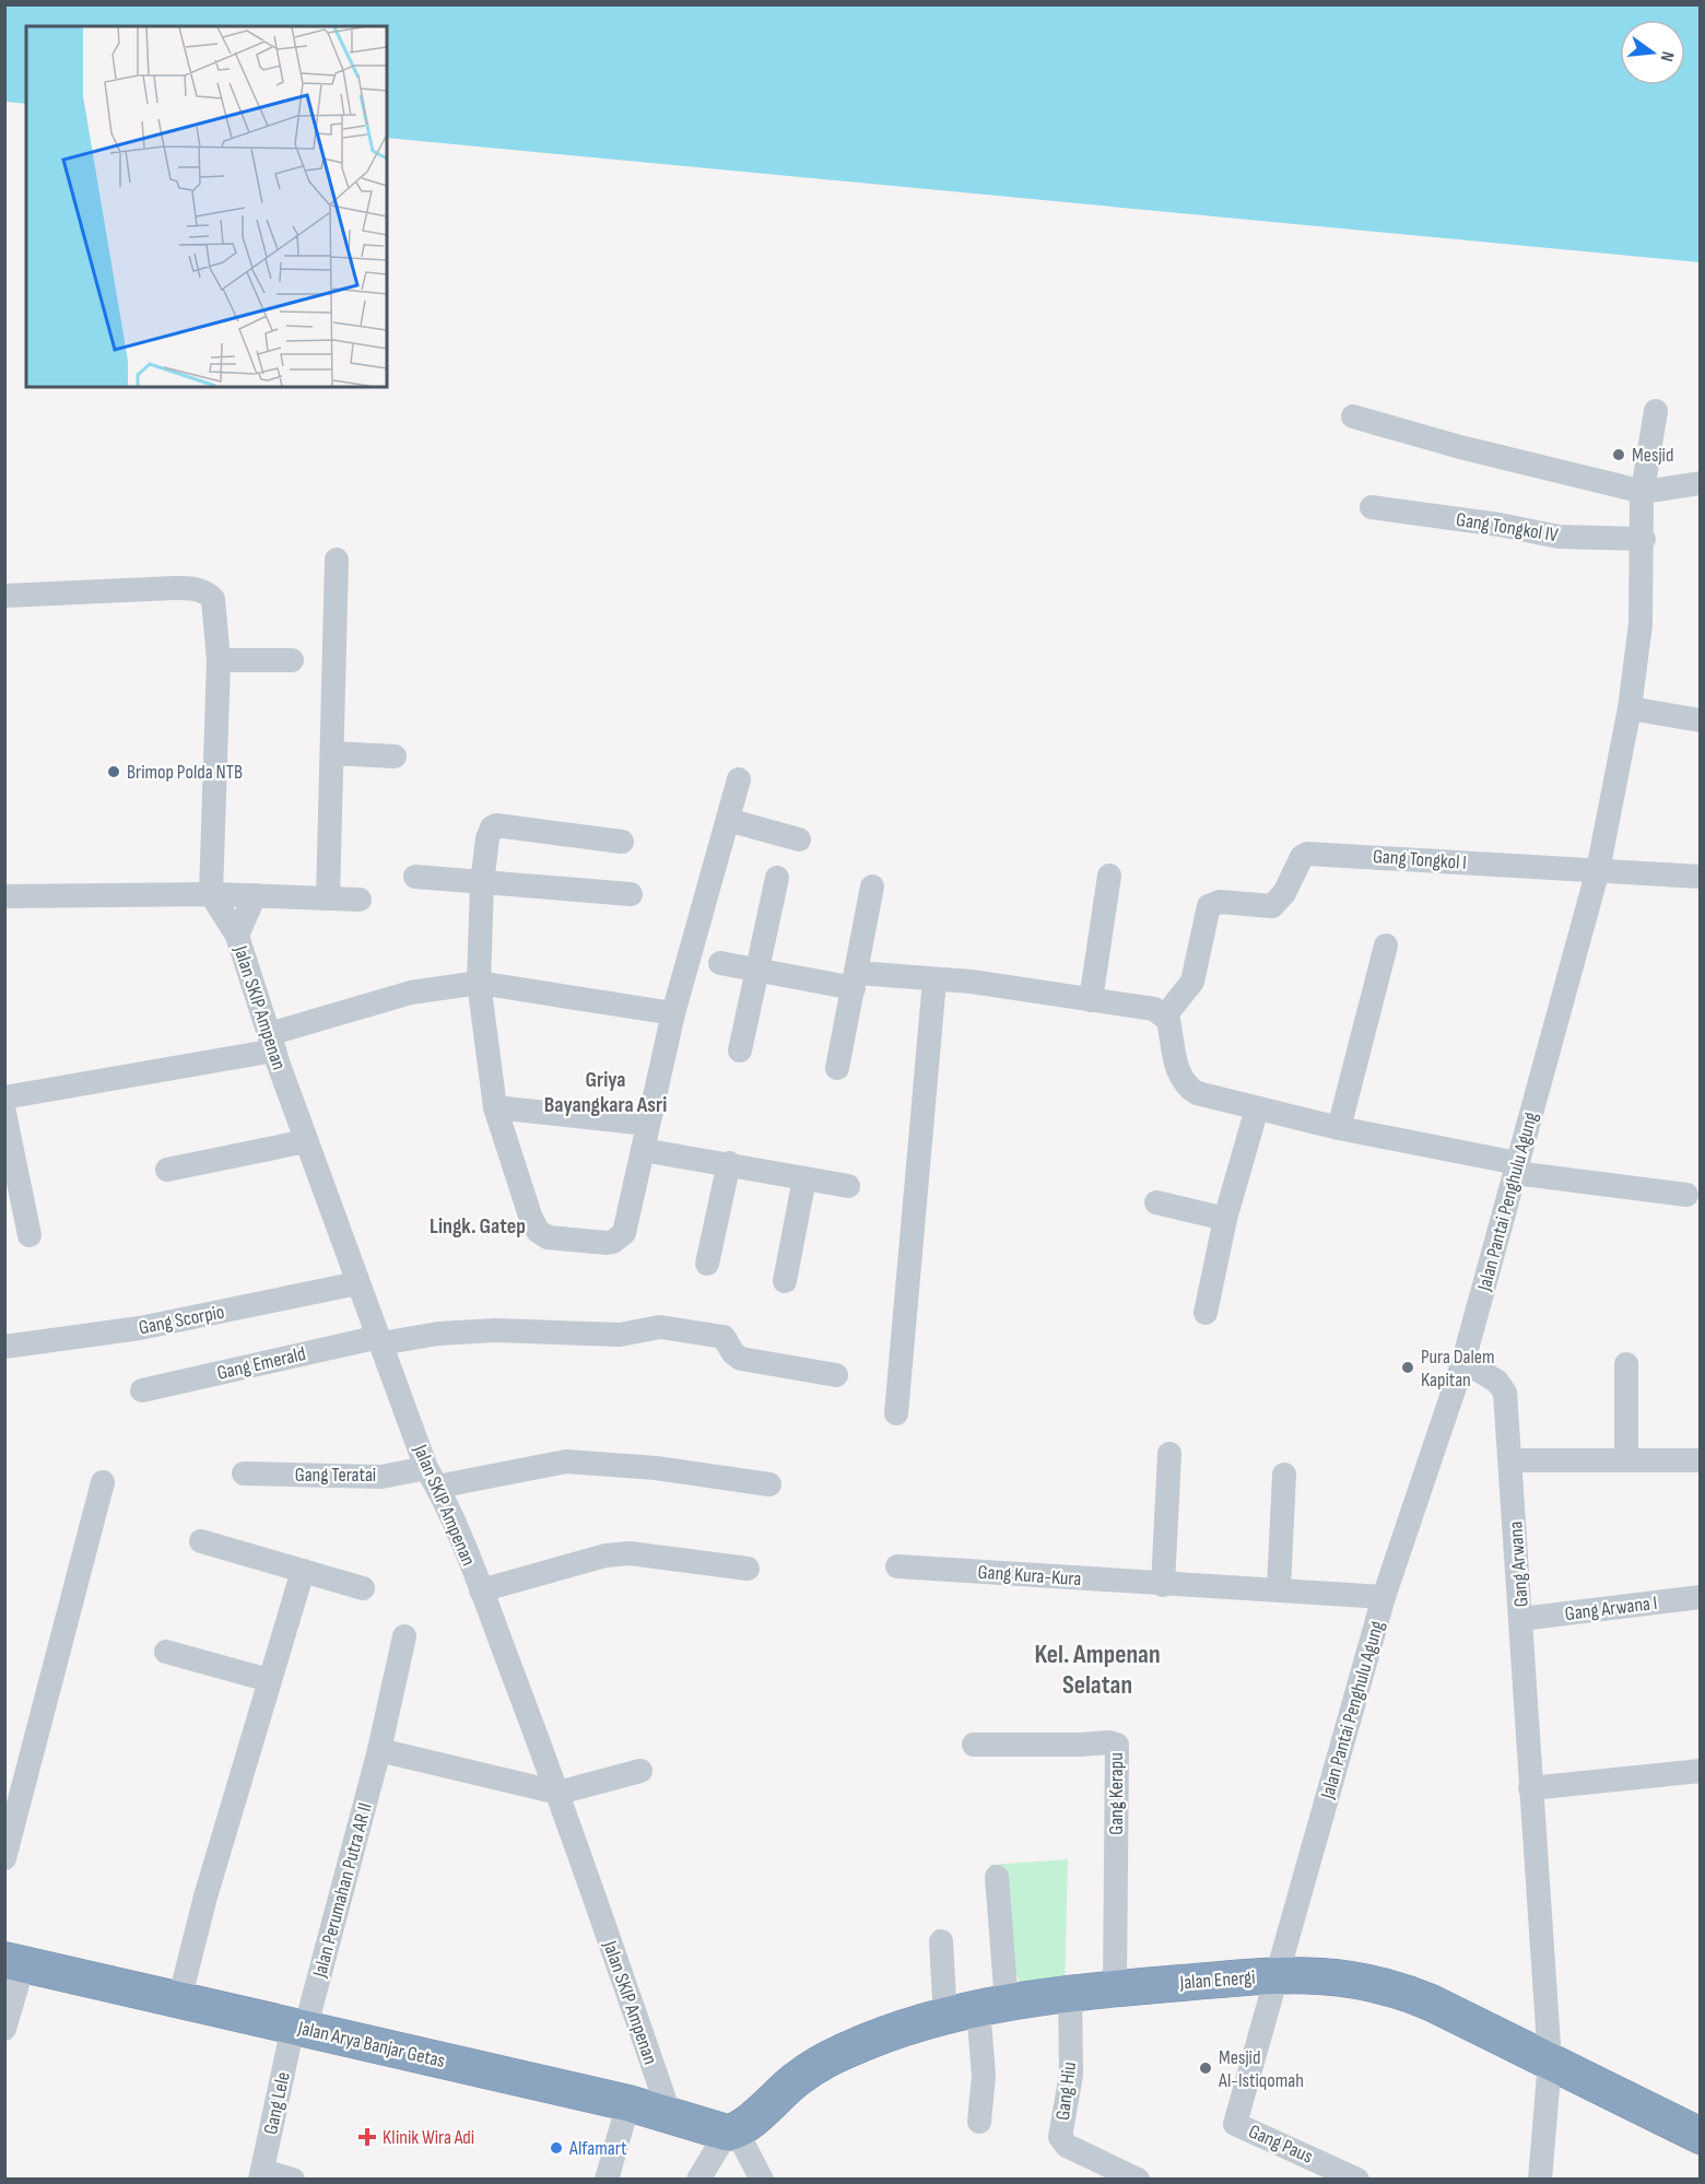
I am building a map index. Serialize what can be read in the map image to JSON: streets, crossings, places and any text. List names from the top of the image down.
{
  "streets": {
    "highway": ["Jalan Energi", "Jalan Arya Banjar Getas"],
    "street": [
      "Gang Tongkol IV",
      "Gang Tongkol I",
      "Jalan SKIP Ampenan",
      "Jalan Pantai Penghulu Agung",
      "Gang Scorpio",
      "Gang Emerald",
      "Gang Teratai",
      "Gang Arwana",
      "Gang Kura-Kura",
      "Gang Arwana I",
      "Gang Kerapu",
      "Jalan Perumahan Putra AR II",
      "Gang Hiu",
      "Gang Lele",
      "Gang Paus"
    ]
  },
  "crossings": [
    ["Gang Tongkol IV", "Jalan Pantai Penghulu Agung"],
    ["Gang Tongkol I", "Jalan Pantai Penghulu Agung"],
    ["Jalan SKIP Ampenan", "Gang Scorpio"],
    ["Jalan SKIP Ampenan", "Gang Emerald"],
    ["Jalan SKIP Ampenan", "Gang Teratai"],
    ["Jalan SKIP Ampenan", "Jalan Arya Banjar Getas"],
    ["Jalan Pantai Penghulu Agung", "Gang Arwana"],
    ["Jalan Pantai Penghulu Agung", "Gang Kura-Kura"],
    ["Jalan Pantai Penghulu Agung", "Jalan Energi"],
    ["Jalan Pantai Penghulu Agung", "Gang Paus"],
    ["Gang Arwana", "Gang Arwana I"],
    ["Gang Arwana", "Jalan Energi"],
    ["Gang Kerapu", "Jalan Energi"],
    ["Jalan Perumahan Putra AR II", "Jalan Arya Banjar Getas"],
    ["Jalan Perumahan Putra AR II", "Gang Lele"],
    ["Jalan Energi", "Jalan Arya Banjar Getas"],
    ["Jalan Energi", "Gang Hiu"],
    ["Jalan Energi", "Gang Paus"],
    ["Jalan Arya Banjar Getas", "Gang Lele"]
  ],
  "districts": ["Griya Bayangkara Asri", "Lingk. Gatep", "Kel. Ampenan Selatan"],
  "places": {
    "other": [
      "Mesjid",
      "Brimop Polda NTB",
      "Pura Dalem Kapitan",
      "Mesjid Al-Istiqomah",
      "Alfamart"
    ],
    "health": ["Klinik Wira Adi"]
  },
  "north": "right"
}
